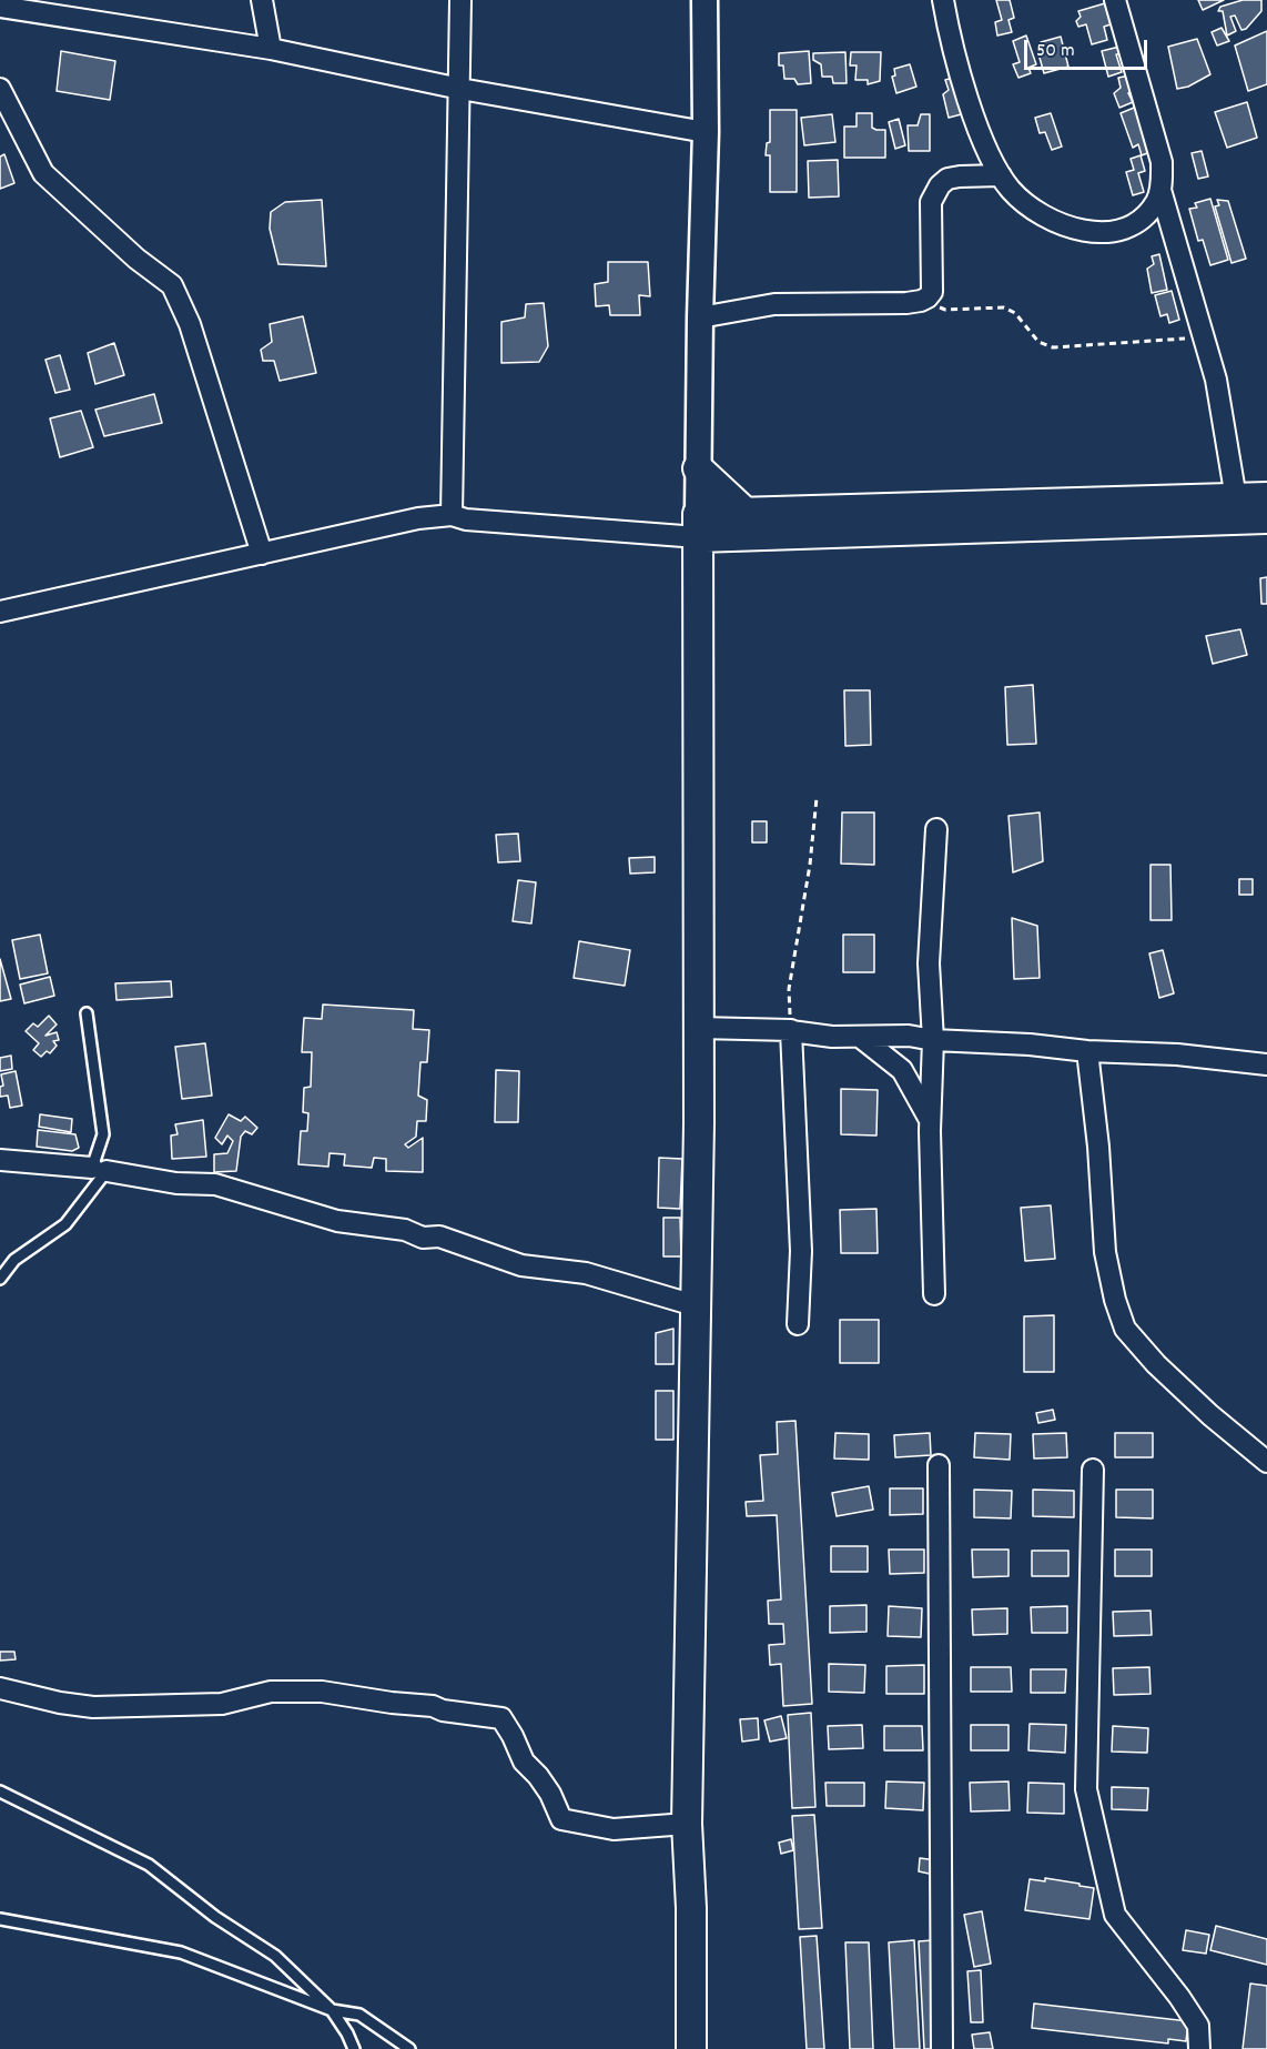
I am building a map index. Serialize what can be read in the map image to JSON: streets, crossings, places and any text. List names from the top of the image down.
{
  "scale_bar": "50 m"
}
